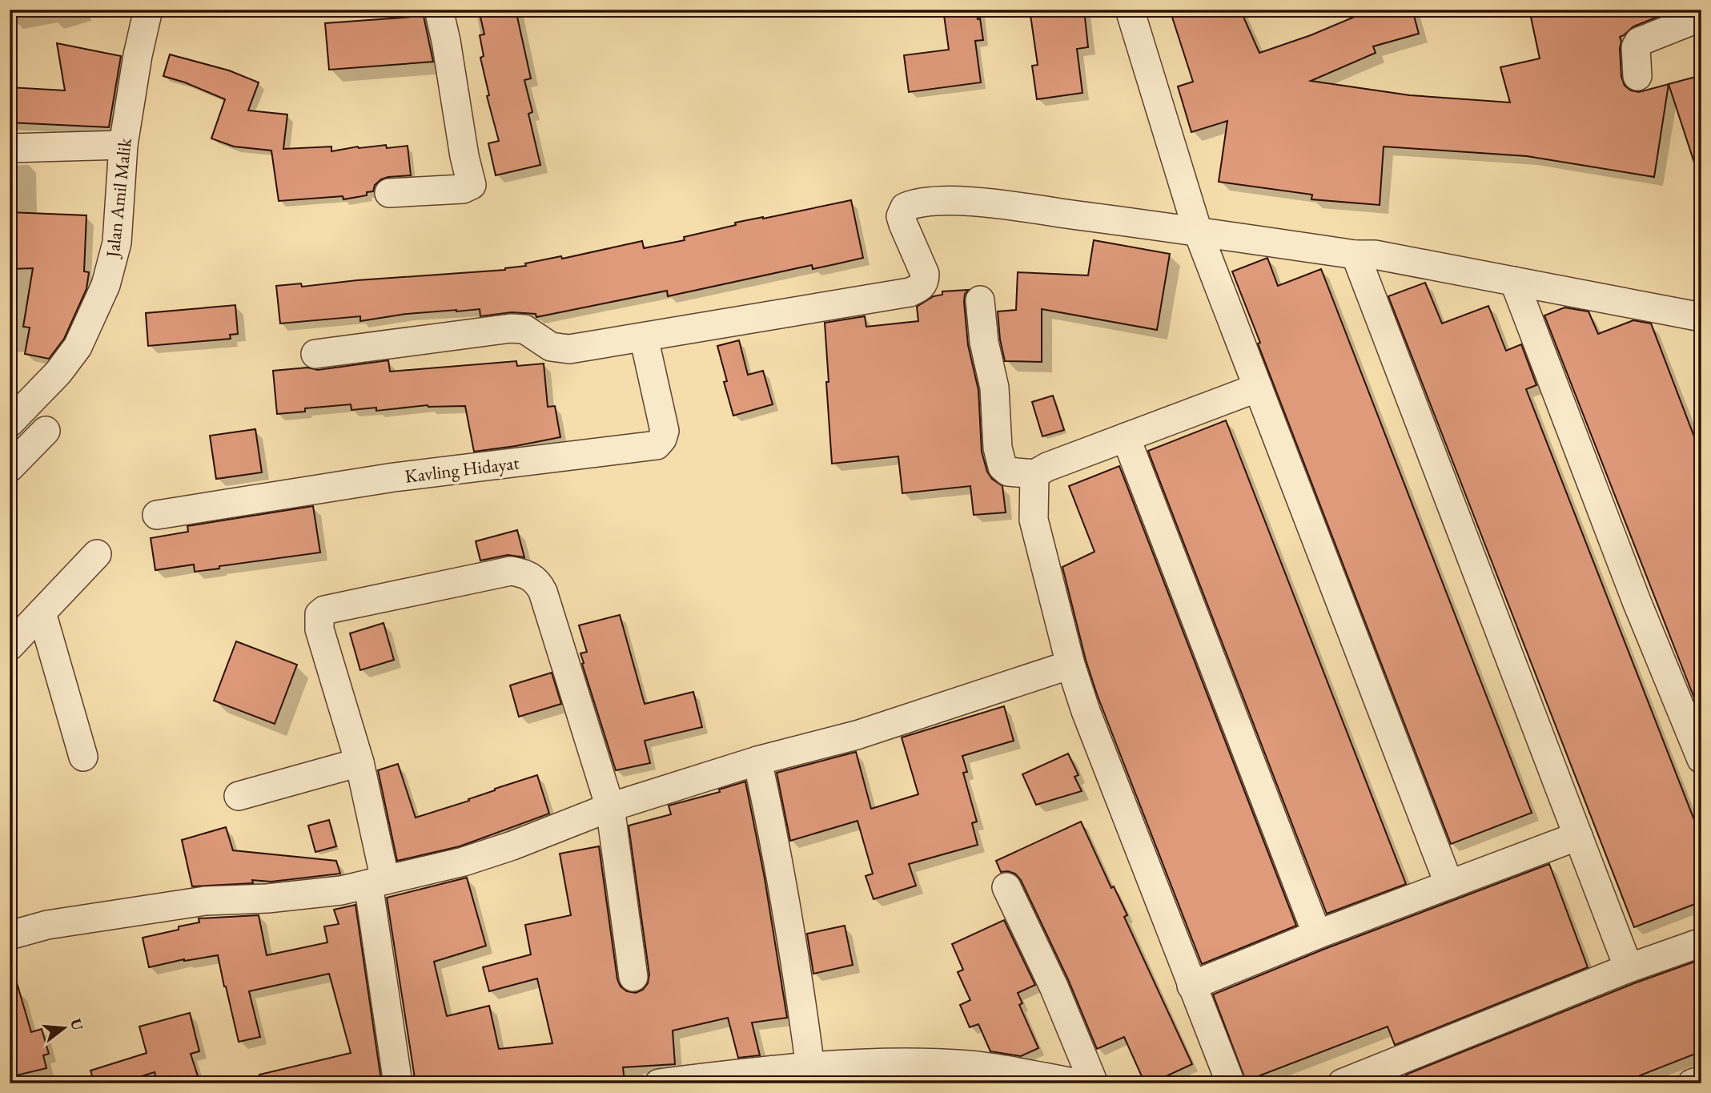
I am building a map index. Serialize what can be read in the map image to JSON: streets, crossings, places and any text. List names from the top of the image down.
{
  "streets": {
    "street": ["Jalan Amil Malik", "Kavling Hidayat"]
  },
  "north": "right"
}
